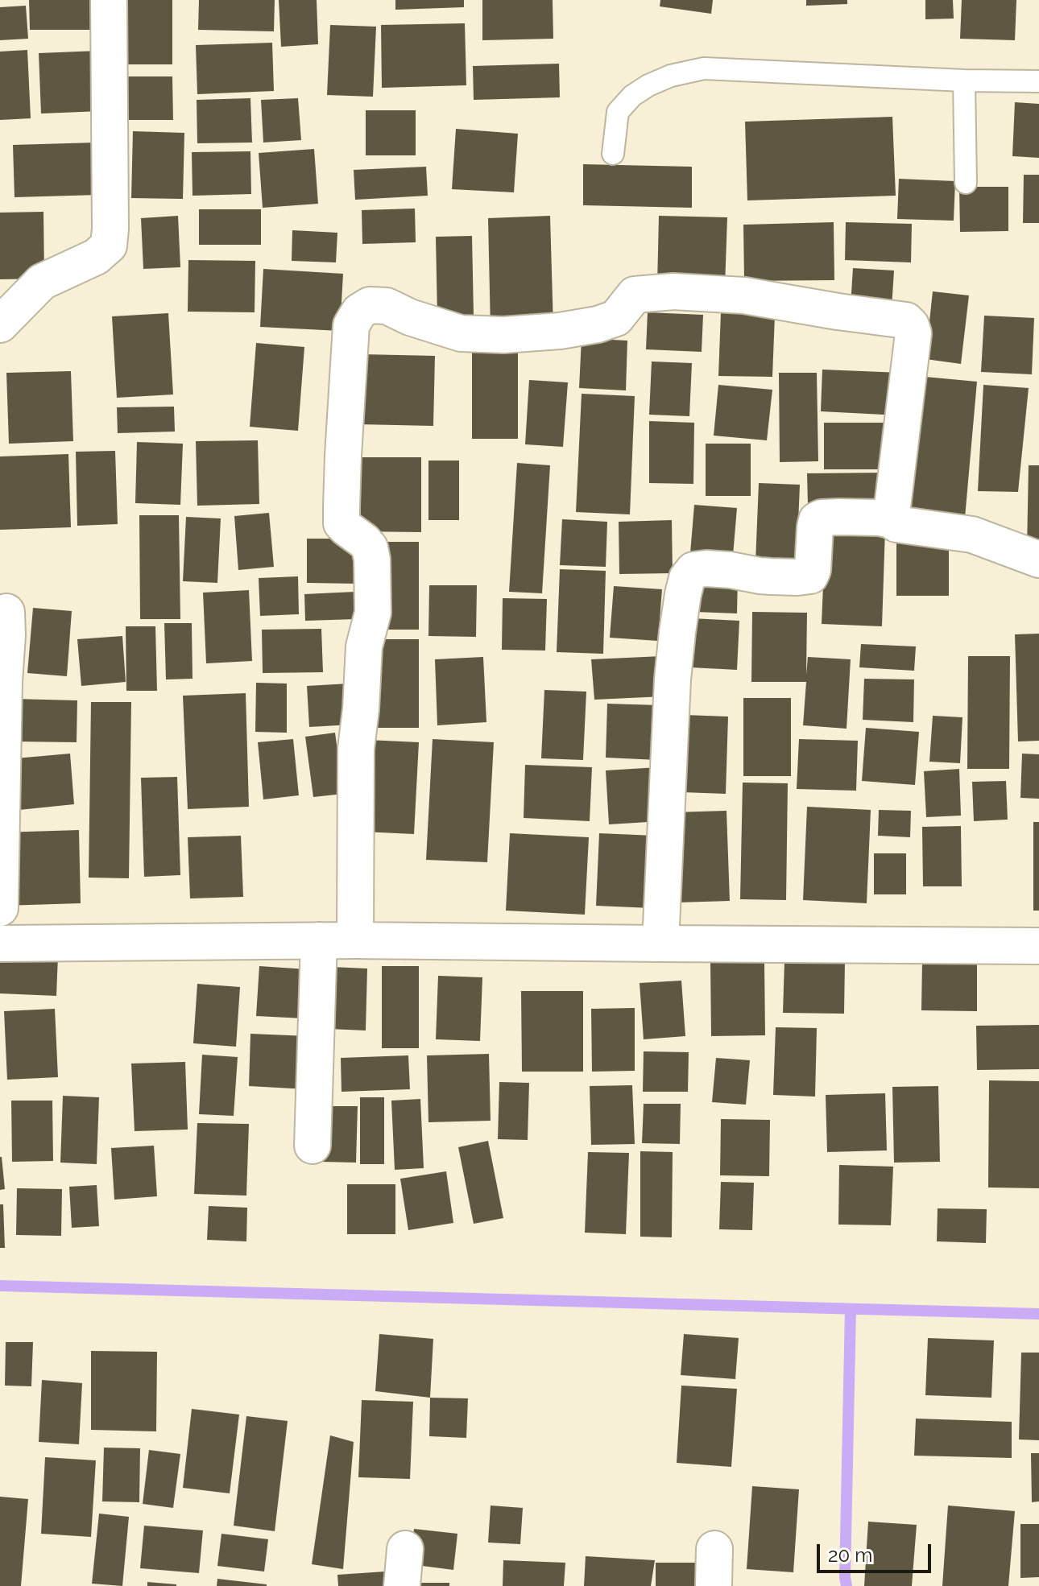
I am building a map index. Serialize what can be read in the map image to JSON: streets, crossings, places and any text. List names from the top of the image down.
{
  "scale_bar": "20 m"
}
